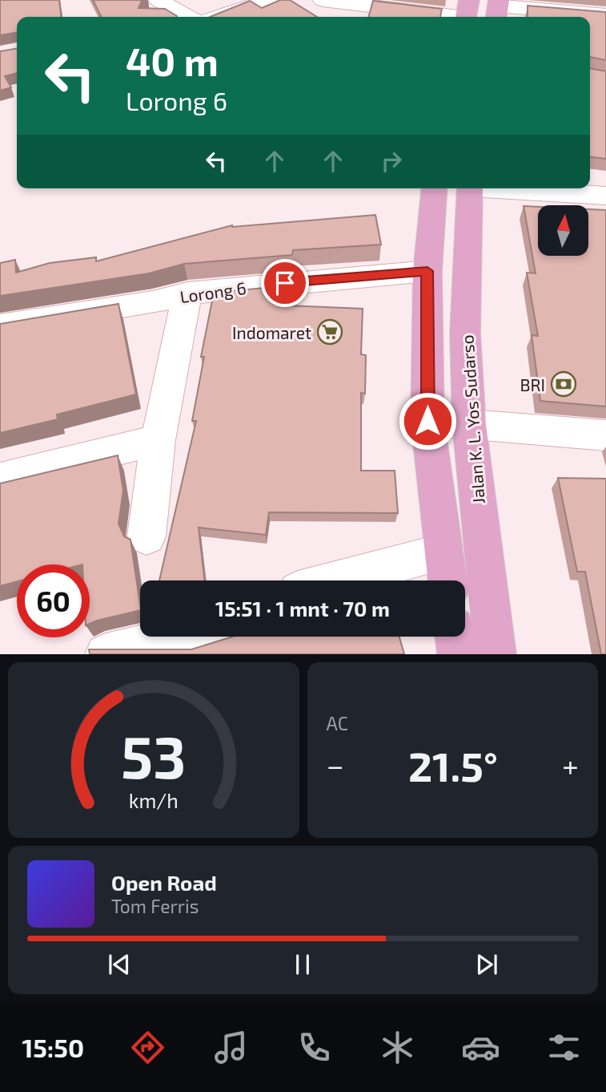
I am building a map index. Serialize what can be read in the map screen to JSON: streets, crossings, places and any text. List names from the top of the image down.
{
  "streets": {
    "main road": ["Jalan K. L. Yos Sudarso"],
    "street": ["Lorong 6"]
  },
  "places": {
    "supermarket": ["Indomaret"],
    "bank": ["BRI"]
  },
  "north": "top",
  "page": {
    "turn": ["40 m", "Lorong 6"],
    "limit": "60",
    "trip": "15:51 · 1 mnt · 70 m",
    "tile": "AC",
    "heat": ["−", "21.5°", "+"],
    "song": ["Open Road", "Tom Ferris"],
    "tabs": "15:50",
    "gauge": ["53", "km/h"]
  }
}
